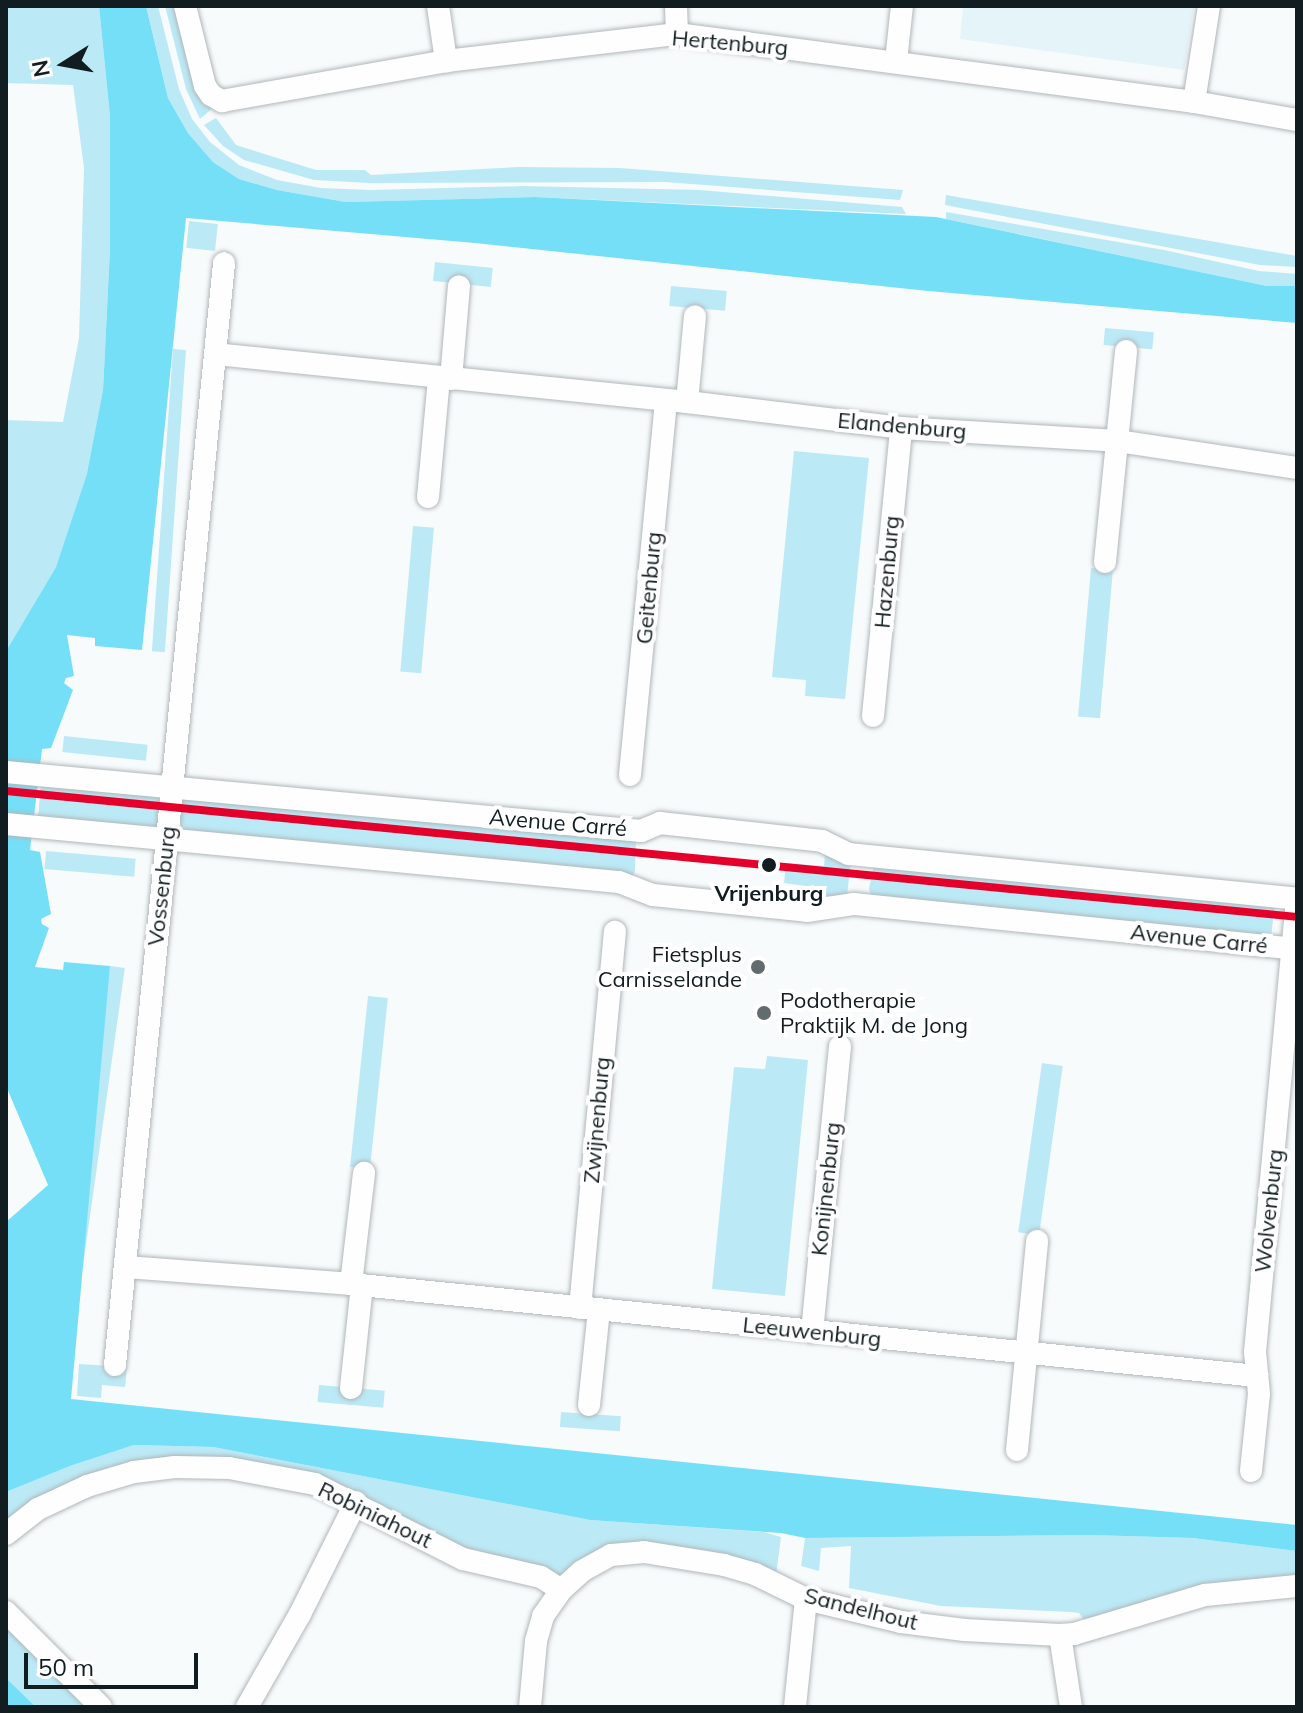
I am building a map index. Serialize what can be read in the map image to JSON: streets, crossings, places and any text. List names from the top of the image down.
{
  "streets": {
    "street": [
      "Hertenburg",
      "Elandenburg",
      "Hazenburg",
      "Geitenburg",
      "Avenue Carré",
      "Vossenburg",
      "Zwijnenburg",
      "Konijnenburg",
      "Wolvenburg",
      "Leeuwenburg",
      "Robiniahout",
      "Sandelhout"
    ]
  },
  "crossings": [
    ["Elandenburg", "Hazenburg"],
    ["Elandenburg", "Geitenburg"],
    ["Elandenburg", "Vossenburg"],
    ["Avenue Carré", "Vossenburg"],
    ["Avenue Carré", "Wolvenburg"],
    ["Vossenburg", "Leeuwenburg"],
    ["Zwijnenburg", "Leeuwenburg"],
    ["Konijnenburg", "Leeuwenburg"],
    ["Wolvenburg", "Leeuwenburg"],
    ["Robiniahout", "Sandelhout"]
  ],
  "places": ["Vrijenburg", "Fietsplus Carnisselande", "Podotherapie Praktijk M. de Jong"],
  "scale_bar": "50 m",
  "north": "left"
}
